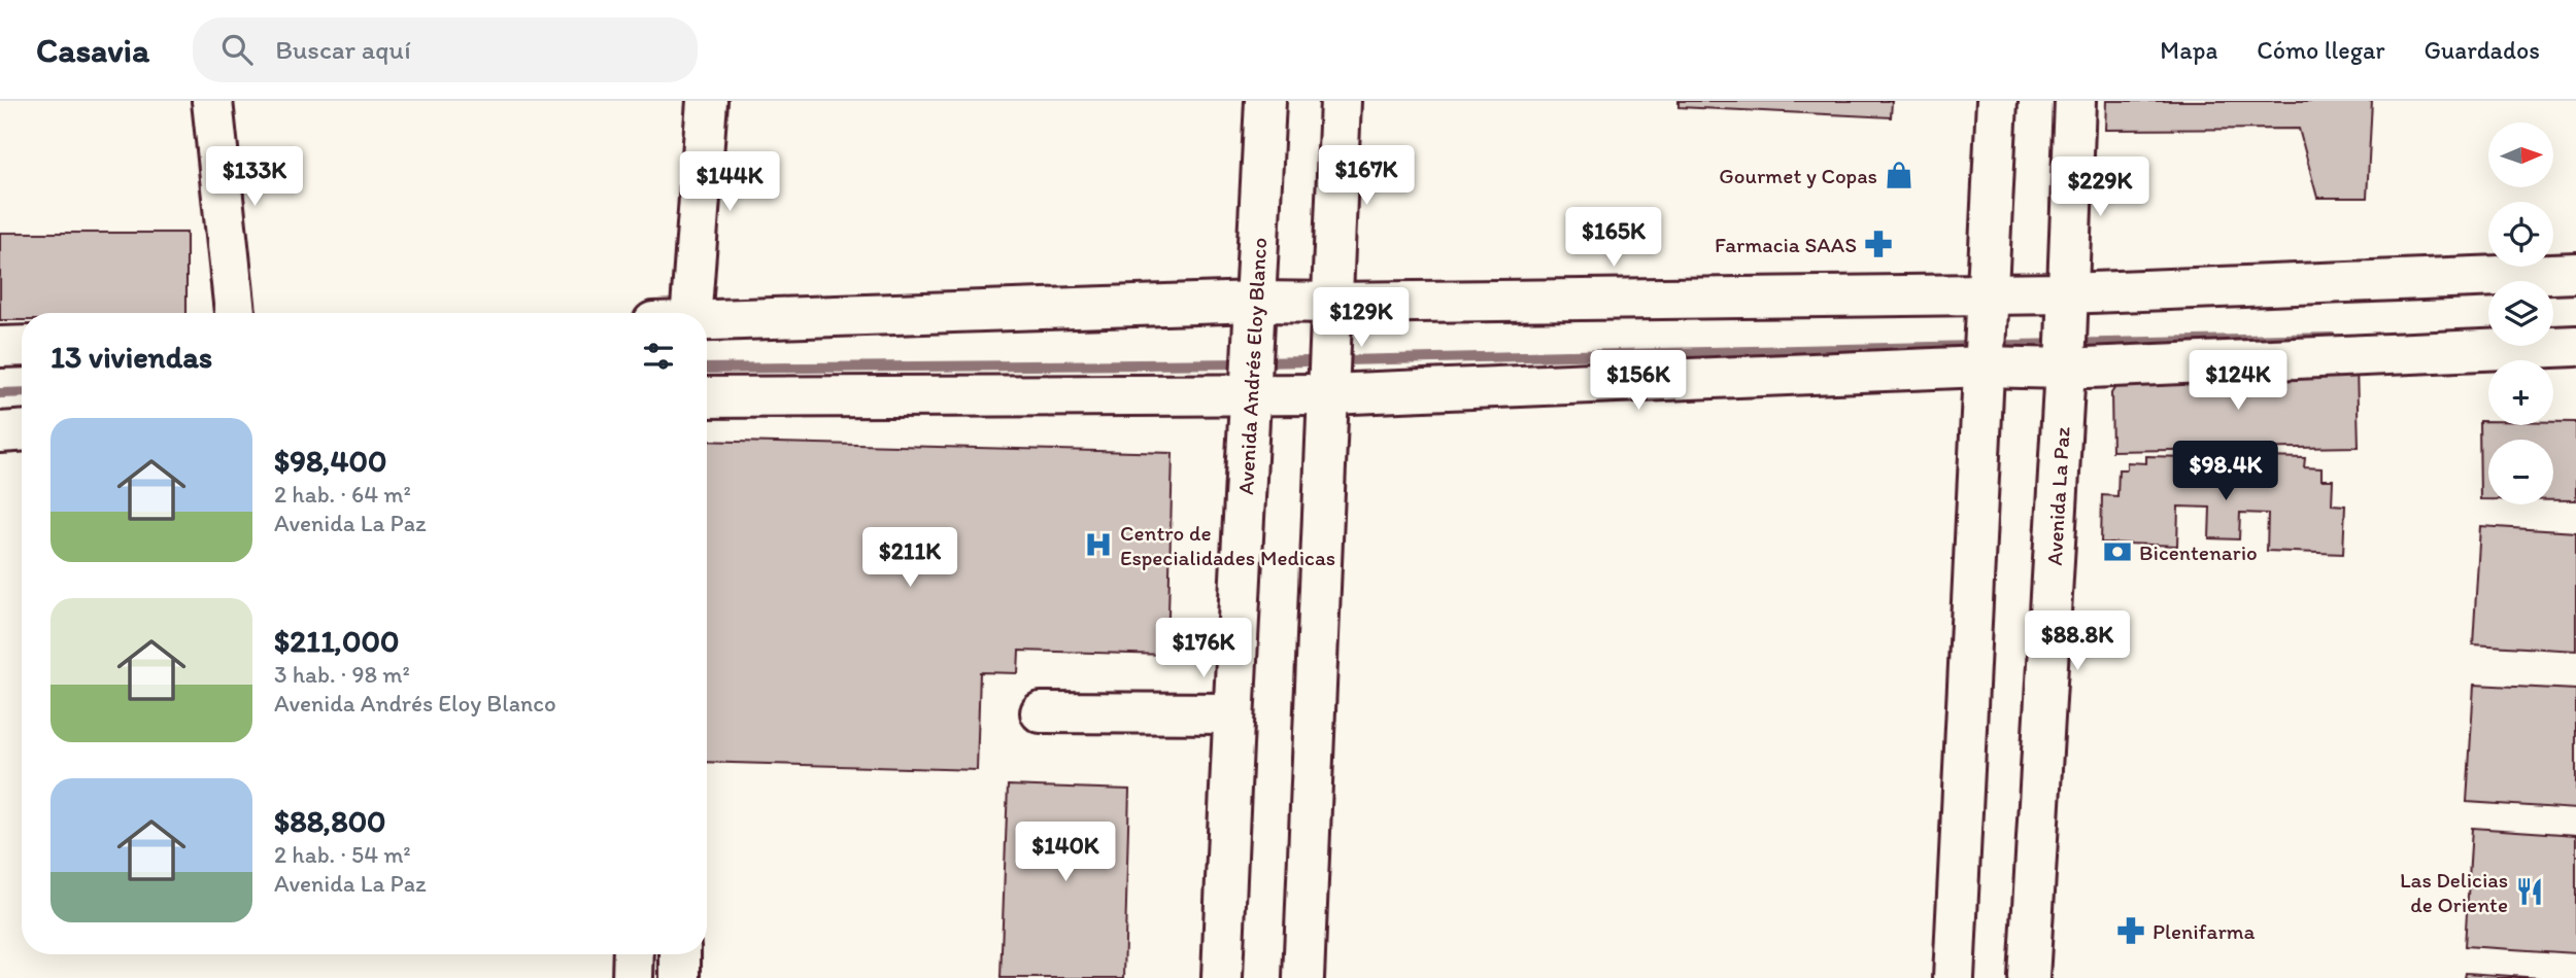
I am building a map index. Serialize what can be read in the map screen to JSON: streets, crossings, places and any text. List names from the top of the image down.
{
  "streets": {
    "street": ["Avenida Andrés Eloy Blanco", "Avenida La Paz"]
  },
  "places": {
    "shop": ["Gourmet y Copas"],
    "pharmacy": ["Farmacia SAAS", "Plenifarma"],
    "hospital": ["Centro de Especialidades Medicas"],
    "bank": ["Bicentenario"],
    "restaurant": ["Las Delicias de Oriente"]
  },
  "north": "right",
  "page": {
    "header": "Casavia",
    "search": "Buscar aquí",
    "nav": ["Mapa", "Cómo llegar", "Guardados"],
    "map_buttons": ["+", "−"],
    "price": [
      "$167K",
      "$133K",
      "$144K",
      "$229K",
      "$165K",
      "$129K",
      "$156K",
      "$124K",
      "$98.4K",
      "$211K",
      "$88.8K",
      "$176K",
      "$140K"
    ],
    "heading": "13 viviendas",
    "list": [
      {
        "name": "$98,400",
        "note": "2 hab. · 64 m² · Avenida La Paz"
      },
      {
        "name": "$211,000",
        "note": "3 hab. · 98 m² · Avenida Andrés Eloy Blanco"
      },
      {
        "name": "$88,800",
        "note": "2 hab. · 54 m² · Avenida La Paz"
      }
    ]
  }
}
